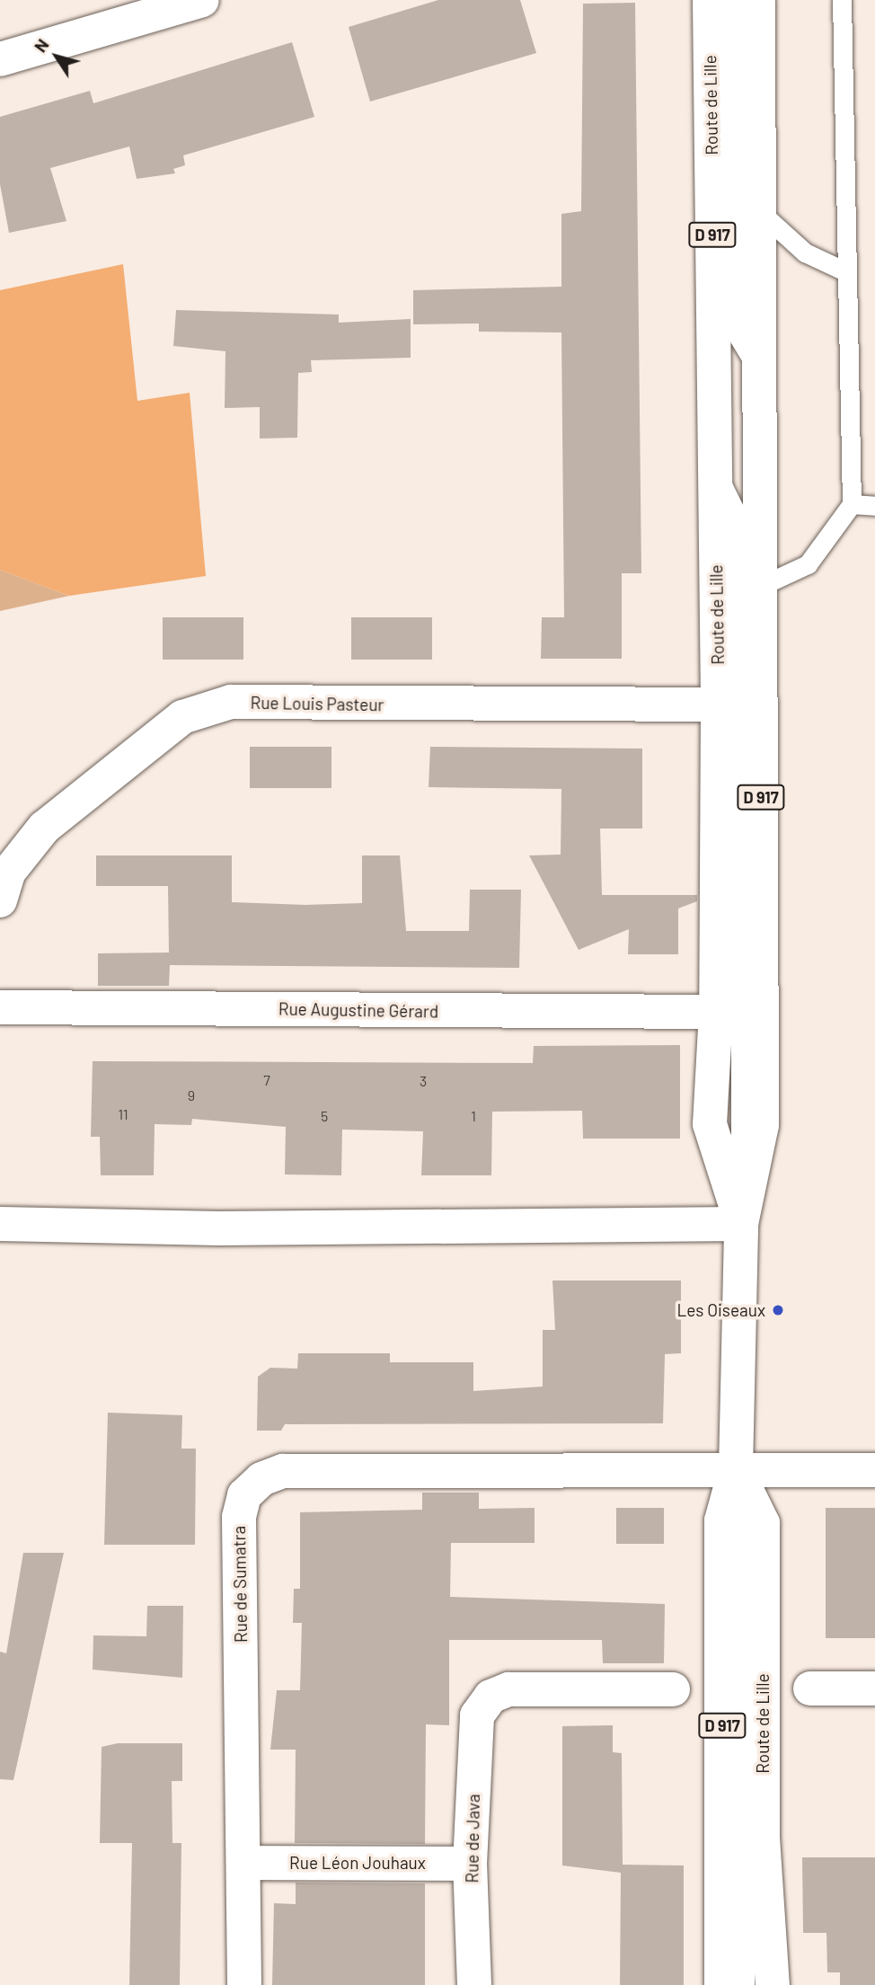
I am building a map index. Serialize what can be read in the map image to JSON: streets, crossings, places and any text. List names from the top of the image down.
{
  "streets": {
    "street": [
      "Route de Lille",
      "D 917",
      "Rue Louis Pasteur",
      "Rue Augustine Gérard",
      "Rue de Sumatra",
      "Rue de Java",
      "Rue Léon Jouhaux"
    ]
  },
  "crossings": [
    ["Route de Lille", "Rue Louis Pasteur"],
    ["Route de Lille", "Rue Augustine Gérard"],
    ["Route de Lille", "Rue de Sumatra"],
    ["Rue de Sumatra", "Rue Léon Jouhaux"],
    ["Rue de Java", "Rue Léon Jouhaux"]
  ],
  "places": ["Les Oiseaux"],
  "house_numbers": [
    "7",
    "3",
    "9",
    "11",
    "5",
    "1"
  ],
  "north": "top left"
}
